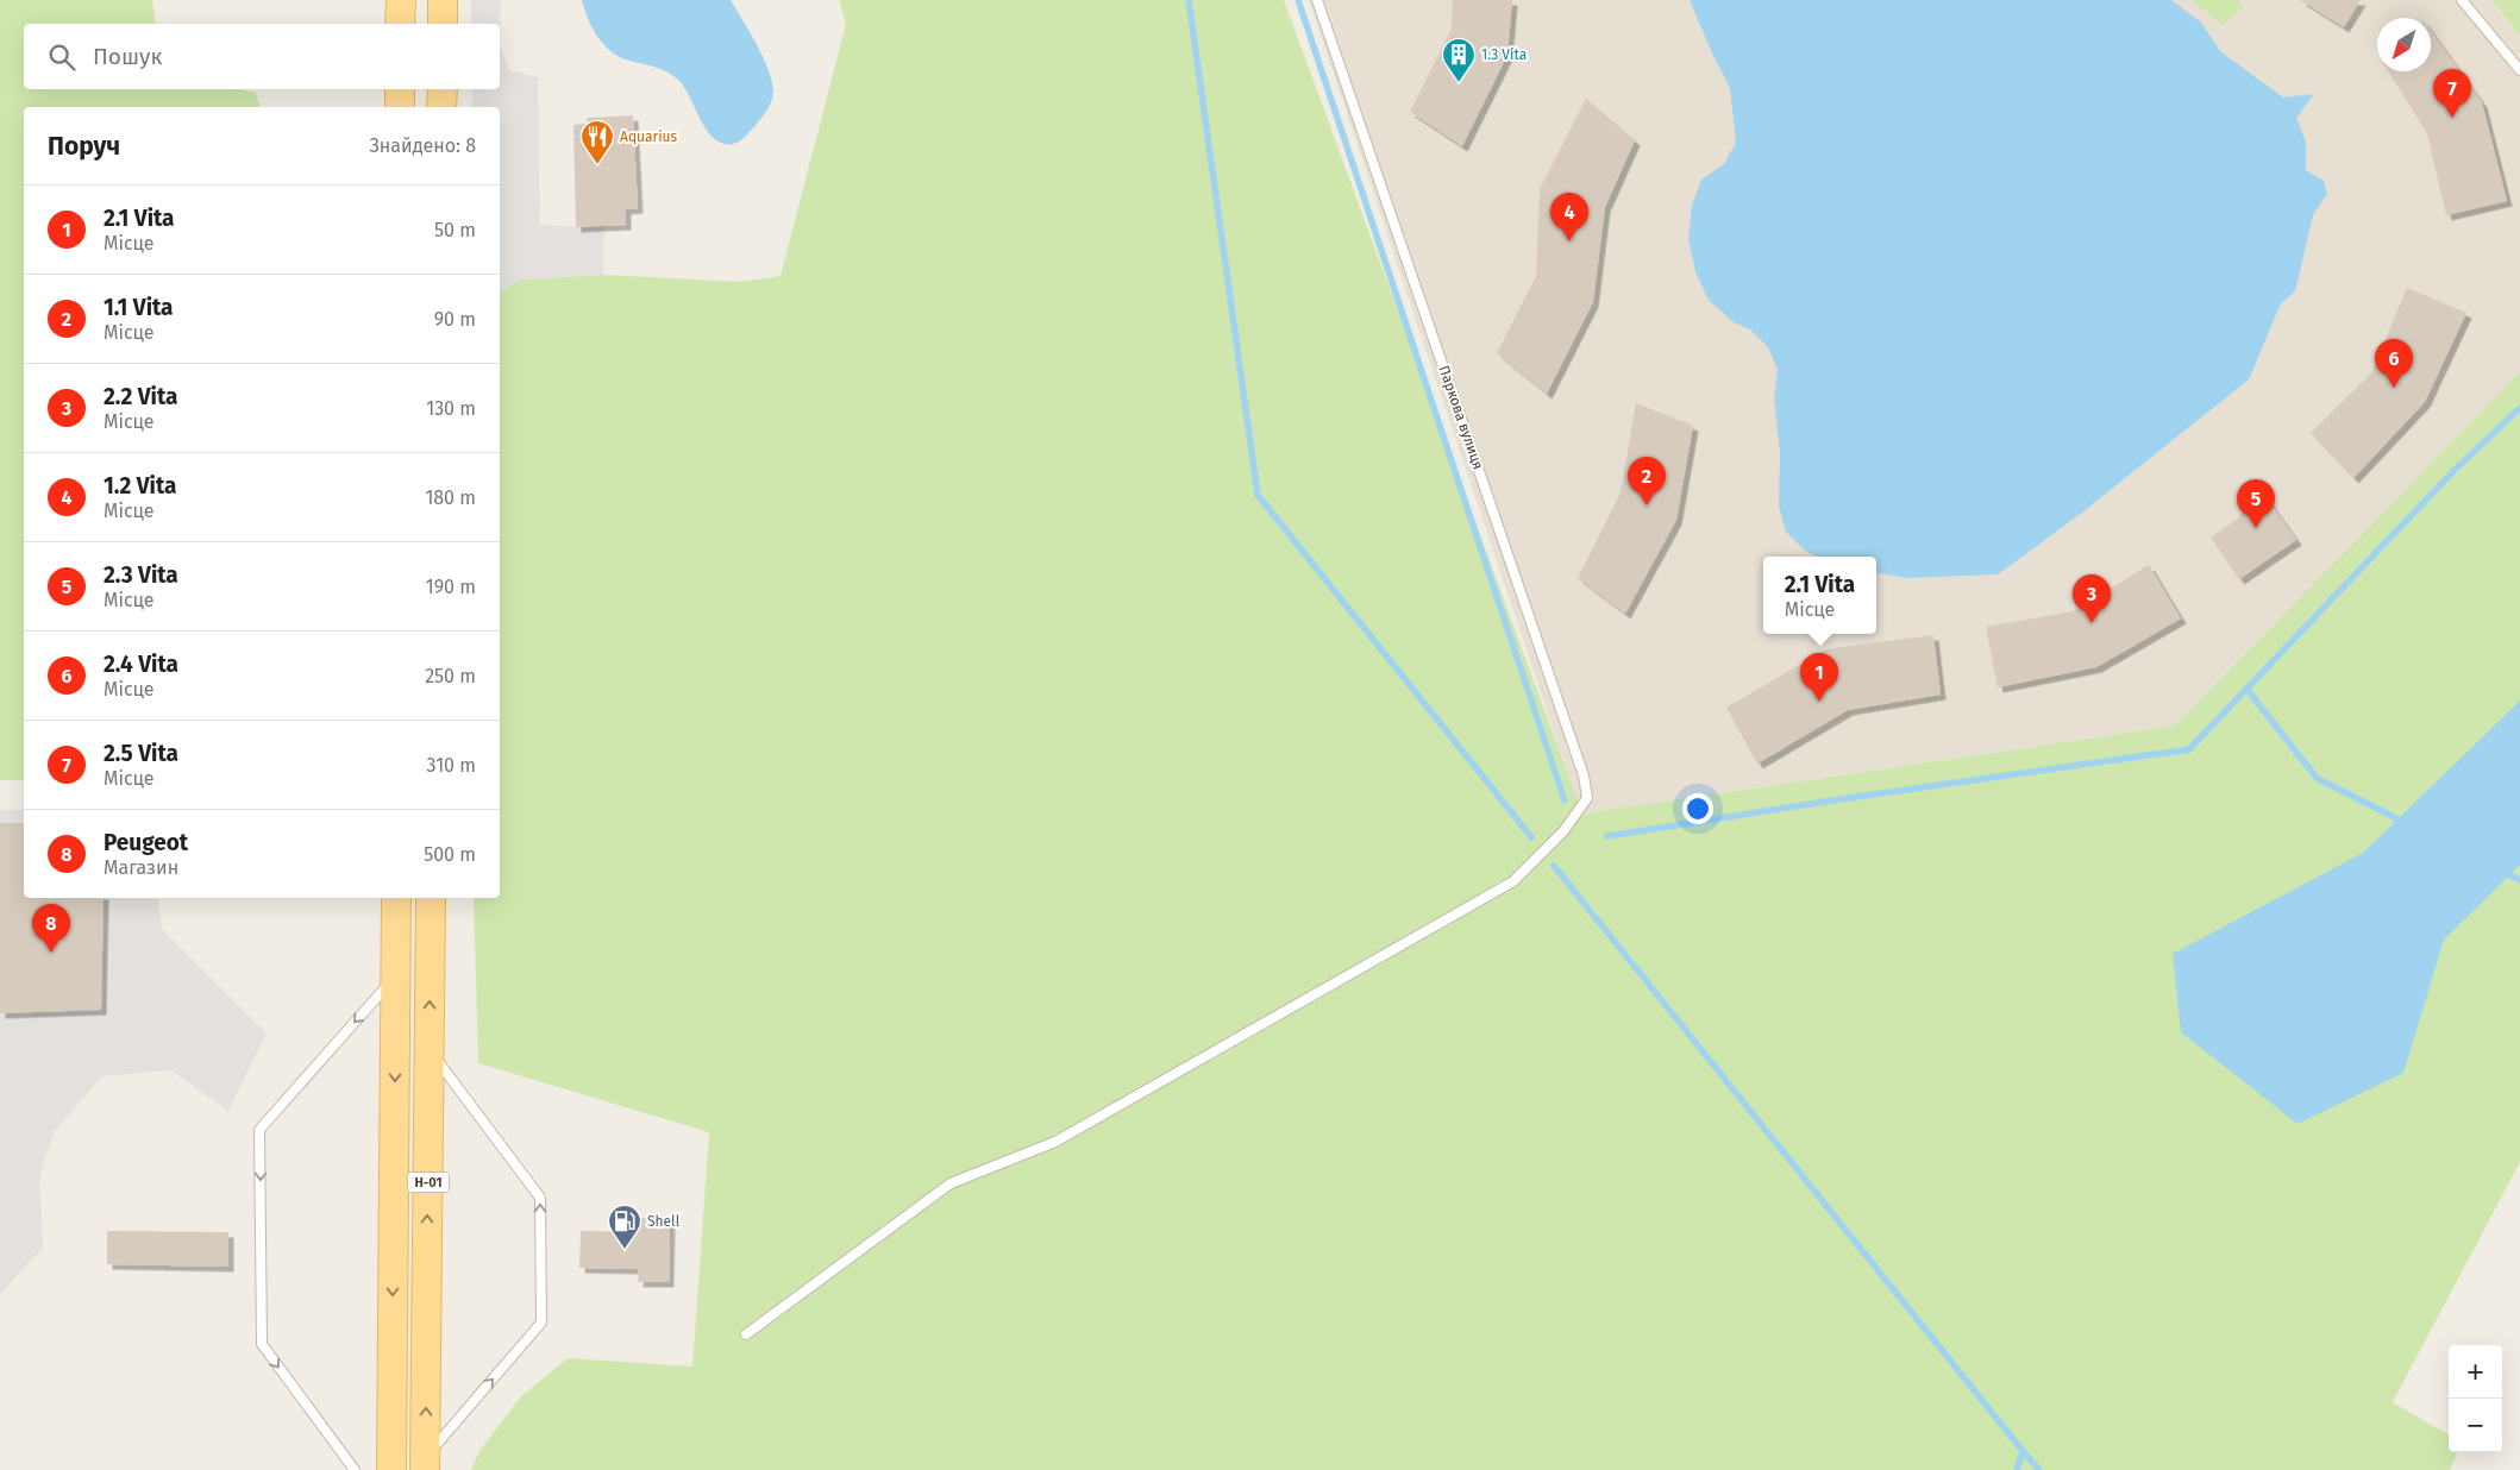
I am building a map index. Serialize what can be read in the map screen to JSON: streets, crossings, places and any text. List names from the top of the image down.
{
  "streets": {
    "main road": ["Н-01"],
    "lane": ["Паркова вулиця"]
  },
  "places": {
    "building": ["1.3 Vita"],
    "restaurant": ["Aquarius"],
    "fuel station": ["Shell"]
  },
  "north": "bottom left",
  "page": {
    "search": "Пошук",
    "pins": [
      "7",
      "4",
      "6",
      "2",
      "5",
      "3",
      "1",
      "8"
    ],
    "heading": ["Поруч", "Знайдено: 8"],
    "list": [
      {
        "mark": "1",
        "name": "2.1 Vita",
        "note": "Місце",
        "value": "50 m"
      },
      {
        "mark": "2",
        "name": "1.1 Vita",
        "note": "Місце",
        "value": "90 m"
      },
      {
        "mark": "3",
        "name": "2.2 Vita",
        "note": "Місце",
        "value": "130 m"
      },
      {
        "mark": "4",
        "name": "1.2 Vita",
        "note": "Місце",
        "value": "180 m"
      },
      {
        "mark": "5",
        "name": "2.3 Vita",
        "note": "Місце",
        "value": "190 m"
      },
      {
        "mark": "6",
        "name": "2.4 Vita",
        "note": "Місце",
        "value": "250 m"
      },
      {
        "mark": "7",
        "name": "2.5 Vita",
        "note": "Місце",
        "value": "310 m"
      },
      {
        "mark": "8",
        "name": "Peugeot",
        "note": "Магазин",
        "value": "500 m"
      }
    ],
    "popup": ["2.1 Vita", "Місце"],
    "map_buttons": ["+", "−"]
  }
}
